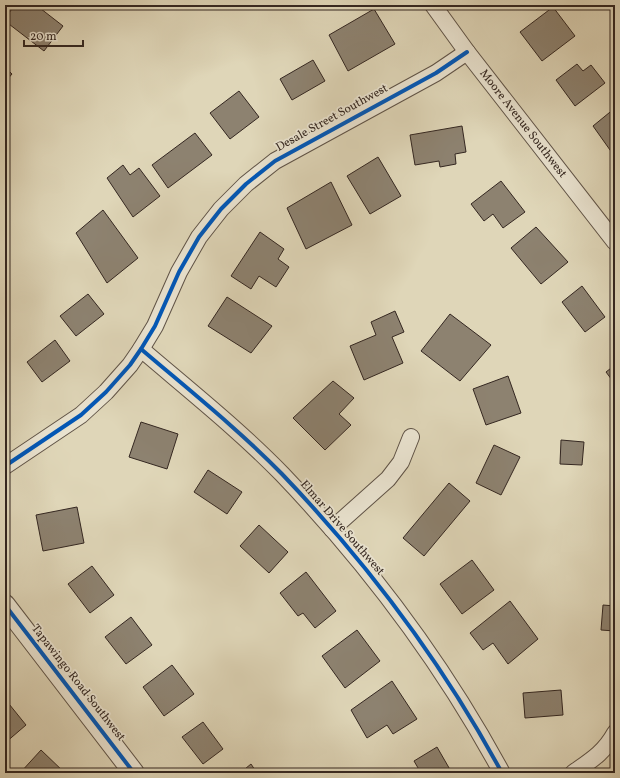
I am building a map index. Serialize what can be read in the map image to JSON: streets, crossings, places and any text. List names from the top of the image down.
{
  "streets": {
    "street": [
      "Desale Street Southwest",
      "Moore Avenue Southwest",
      "Elmar Drive Southwest",
      "Tapawingo Road Southwest"
    ]
  },
  "crossings": [
    ["Desale Street Southwest", "Moore Avenue Southwest"],
    ["Desale Street Southwest", "Elmar Drive Southwest"]
  ],
  "scale_bar": "20 m"
}
